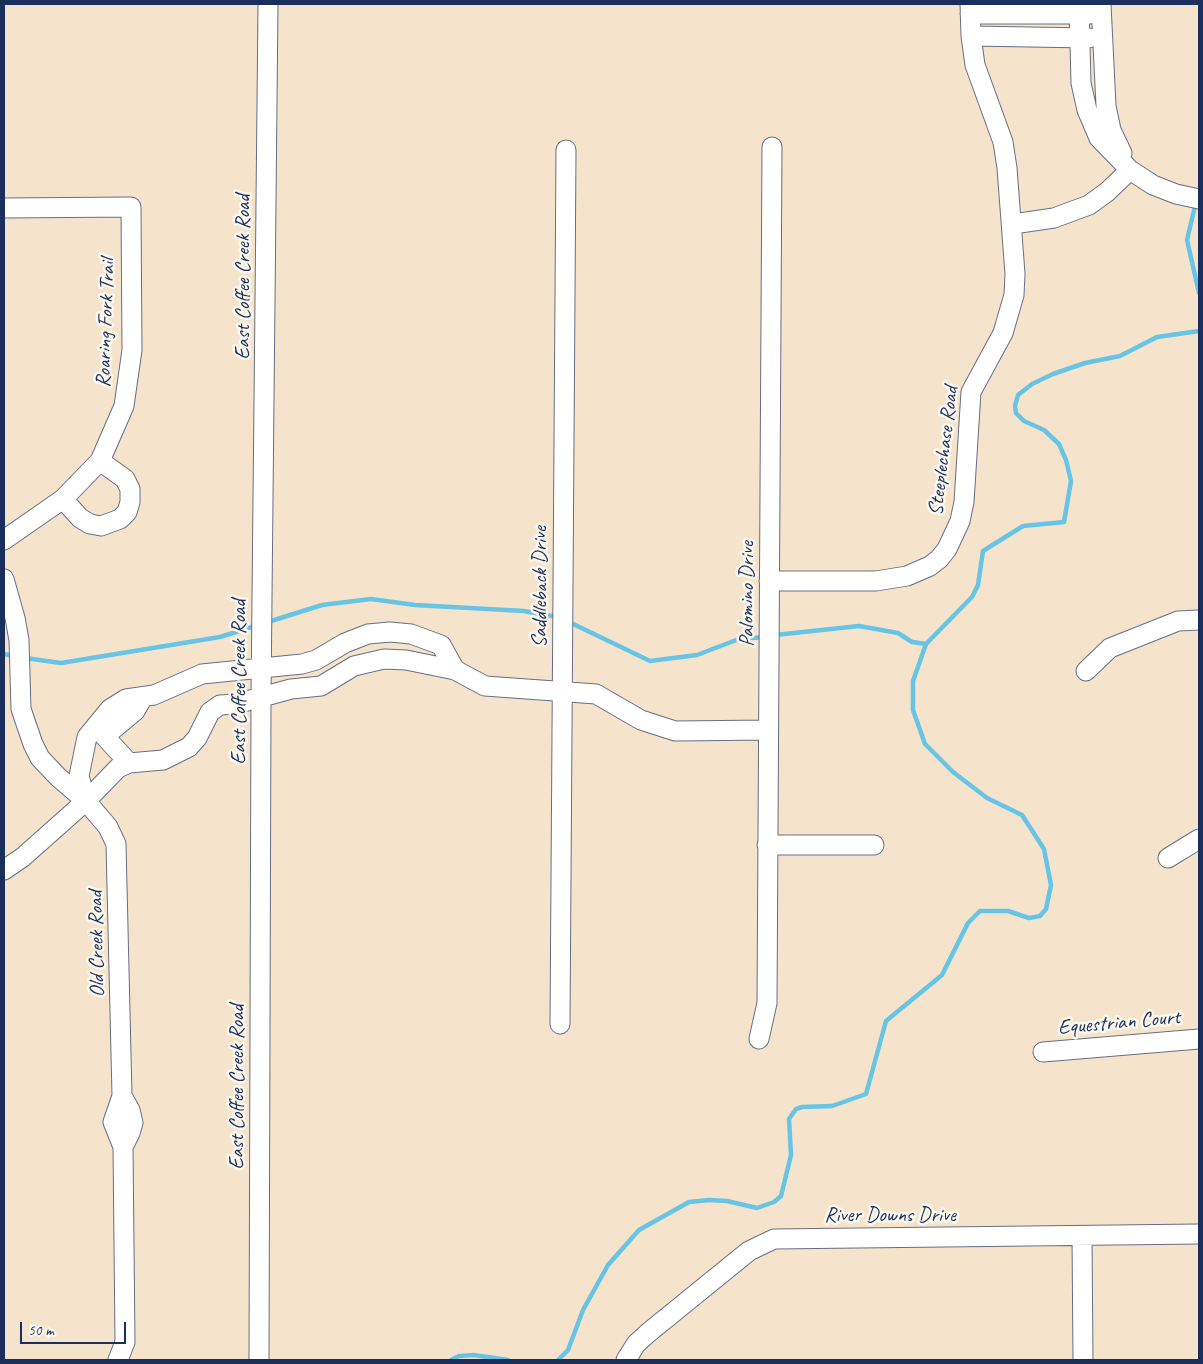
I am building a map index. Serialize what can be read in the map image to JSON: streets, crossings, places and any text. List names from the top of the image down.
{
  "streets": {
    "street": [
      "East Coffee Creek Road",
      "Roaring Fork Trail",
      "Steeplechase Road",
      "Saddleback Drive",
      "Palomino Drive",
      "Old Creek Road",
      "Equestrian Court",
      "River Downs Drive"
    ]
  },
  "crossings": [
    ["Steeplechase Road", "Palomino Drive"]
  ],
  "scale_bar": "50 m"
}
